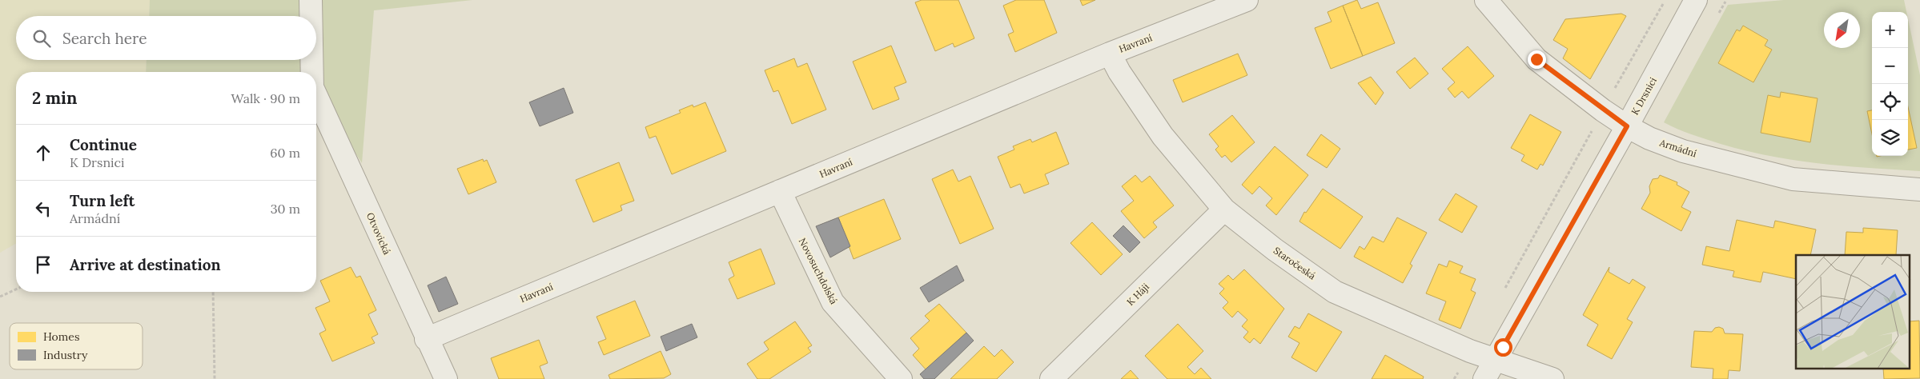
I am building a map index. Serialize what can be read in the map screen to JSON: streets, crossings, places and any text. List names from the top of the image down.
{
  "streets": {
    "street": [
      "Havraní",
      "K Drsnici",
      "Armádní",
      "Otvovická",
      "Staročeská",
      "Novosuchdolská",
      "K Háji"
    ]
  },
  "crossings": [
    ["Havraní", "Otvovická"],
    ["Havraní", "Staročeská"],
    ["Havraní", "Novosuchdolská"],
    ["K Drsnici", "Armádní"],
    ["K Drsnici", "Staročeská"],
    ["Staročeská", "K Háji"]
  ],
  "legend": ["Homes", "Industry"],
  "north": "bottom left",
  "page": {
    "map_buttons": ["+", "−"],
    "search": "Search here",
    "heading": ["2 min", "Walk · 90 m"],
    "list": [
      ["Continue", "K Drsnici", "60 m"],
      ["Turn left", "Armádní", "30 m"],
      "Arrive at destination"
    ]
  }
}
